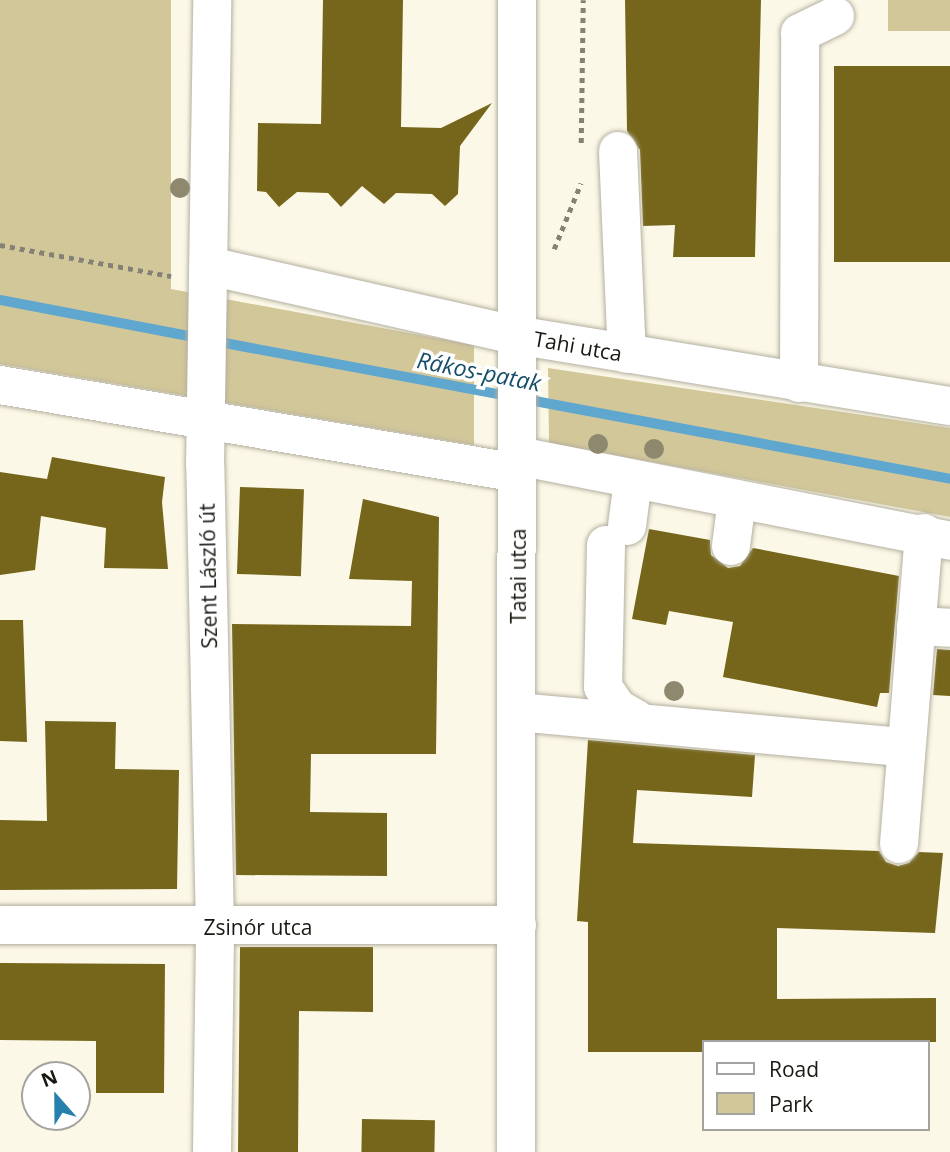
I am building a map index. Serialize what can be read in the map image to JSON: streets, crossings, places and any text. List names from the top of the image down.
{
  "streets": {
    "street": [
      "Tahi utca",
      "Szent László út",
      "Tatai utca",
      "Zsinór utca"
    ]
  },
  "crossings": [
    ["Tahi utca", "Szent László út"],
    ["Tahi utca", "Tatai utca"],
    ["Szent László út", "Zsinór utca"],
    ["Tatai utca", "Zsinór utca"]
  ],
  "water": ["Rákos-patak"],
  "legend": ["Road", "Park"],
  "north": "top"
}
